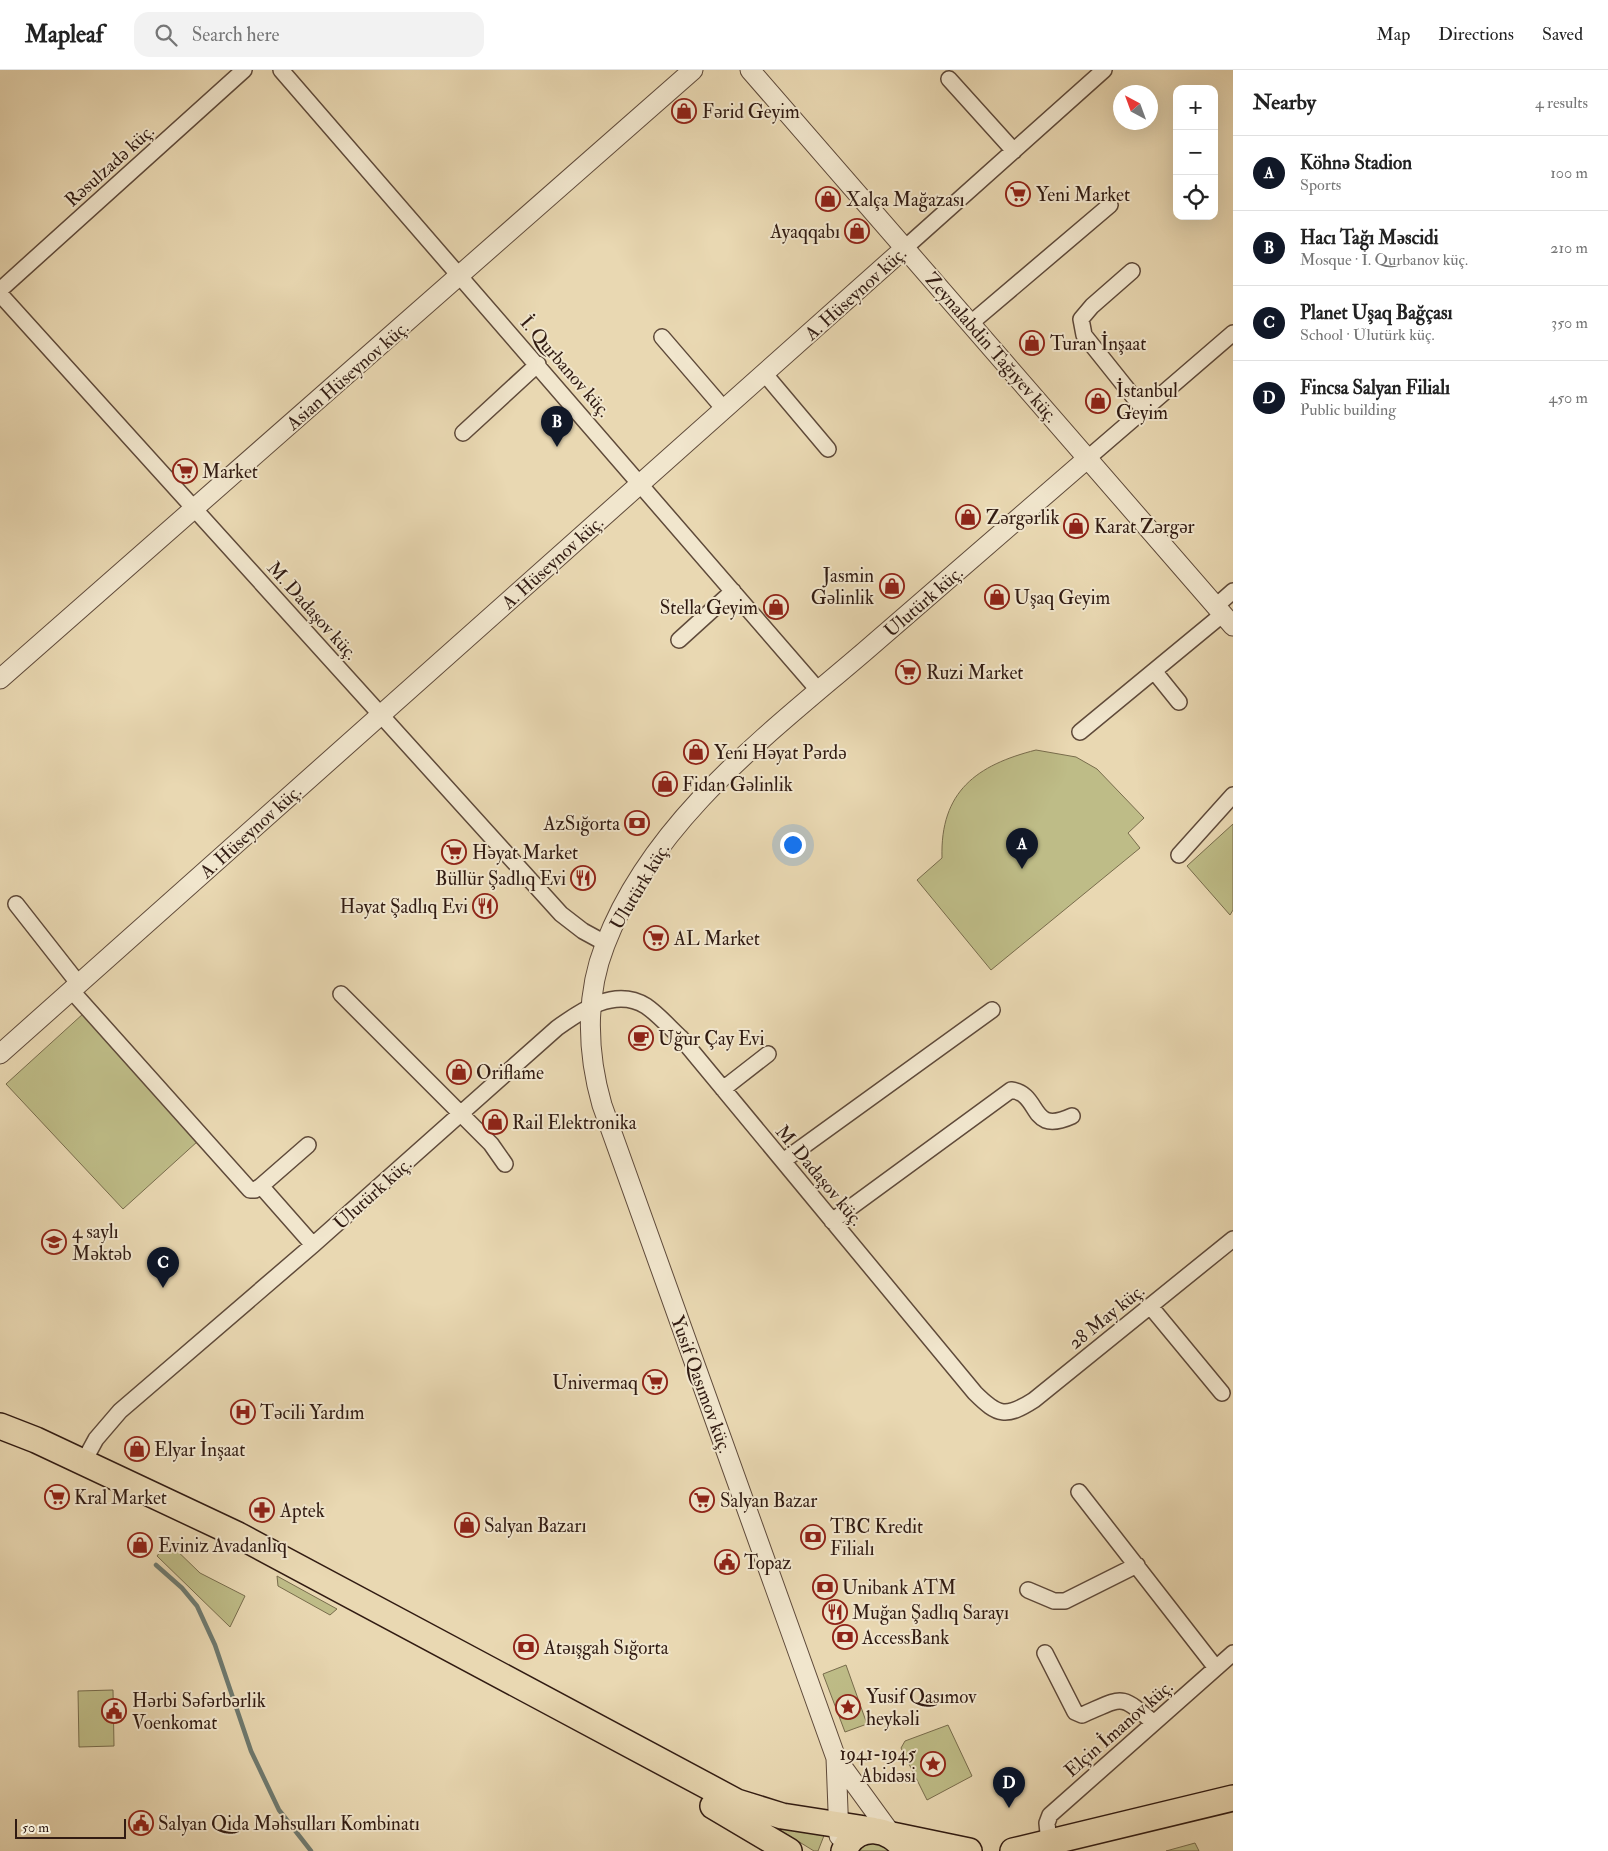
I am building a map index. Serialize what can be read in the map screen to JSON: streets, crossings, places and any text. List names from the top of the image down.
{
  "streets": {
    "street": [
      "Rəsulzadə küç.",
      "A. Hüseynov küç.",
      "Zeynalabdin Tağıyev küç.",
      "İ. Qurbanov küç.",
      "Asian Hüseynov küç.",
      "Ulutürk küç.",
      "M. Dadaşov küç.",
      "28 May küç.",
      "Yusif Qasımov küç.",
      "Elçin İmanov küç."
    ]
  },
  "crossings": [
    ["A. Hüseynov küç.", "Zeynalabdin Tağıyev küç."],
    ["A. Hüseynov küç.", "İ. Qurbanov küç."],
    ["A. Hüseynov küç.", "M. Dadaşov küç."],
    ["Zeynalabdin Tağıyev küç.", "Ulutürk küç."],
    ["İ. Qurbanov küç.", "Asian Hüseynov küç."],
    ["İ. Qurbanov küç.", "Ulutürk küç."],
    ["Asian Hüseynov küç.", "M. Dadaşov küç."],
    ["Ulutürk küç.", "M. Dadaşov küç."],
    ["Ulutürk küç.", "Yusif Qasımov küç."],
    ["M. Dadaşov küç.", "28 May küç."],
    ["M. Dadaşov küç.", "Yusif Qasımov küç."]
  ],
  "places": {
    "shop": [
      "Fərid Geyim",
      "Xalça Mağazası",
      "Ayaqqabı",
      "Turan İnşaat",
      "İstanbul Geyim",
      "Zərgərlik",
      "Karat Zərgər",
      "Jasmin Gəlinlik",
      "Uşaq Geyim",
      "Stella Geyim",
      "Yeni Həyat Pərdə",
      "Fidan Gəlinlik",
      "Oriflame",
      "Rail Elektronika",
      "Elyar İnşaat",
      "Salyan Bazarı",
      "Eviniz Avadanlıq"
    ],
    "supermarket": [
      "Yeni Market",
      "Market",
      "Ruzi Market",
      "Həyat Market",
      "AL Market",
      "Univermaq",
      "Kral Market",
      "Salyan Bazar"
    ],
    "bank": [
      "AzSığorta",
      "TBC Kredit Filialı",
      "Unibank ATM",
      "AccessBank",
      "Atəışgah Sığorta"
    ],
    "restaurant": ["Büllür Şadlıq Evi", "Həyat Şadlıq Evi", "Muğan Şadlıq Sarayı"],
    "cafe": ["Uğur Çay Evi"],
    "school or university": ["4 saylı Məktəb"],
    "hospital": ["Təcili Yardım"],
    "pharmacy": ["Aptek"],
    "public building": ["Topaz", "Hərbi Səfərbərlik Voenkomat", "Salyan Qida Məhsulları Kombinatı"],
    "place": ["Yusif Qasımov heykəli", "1941-1945 Abidəsi"]
  },
  "scale_bar": "50 m",
  "north": "top left",
  "page": {
    "header": "Mapleaf",
    "search": "Search here",
    "nav": ["Map", "Directions", "Saved"],
    "heading": ["Nearby", "4 results"],
    "map_buttons": ["+", "−"],
    "list": [
      {
        "mark": "A",
        "name": "Köhnə Stadion",
        "note": "Sports",
        "value": "100 m"
      },
      {
        "mark": "B",
        "name": "Hacı Tağı Məscidi",
        "note": "Mosque · İ. Qurbanov küç.",
        "value": "210 m"
      },
      {
        "mark": "C",
        "name": "Planet Uşaq Bağçası",
        "note": "School · Ulutürk küç.",
        "value": "350 m"
      },
      {
        "mark": "D",
        "name": "Fincsa Salyan Filialı",
        "note": "Public building",
        "value": "450 m"
      }
    ],
    "pins": [
      "B",
      "A",
      "C",
      "D"
    ],
    "scale": "50 m"
  }
}
